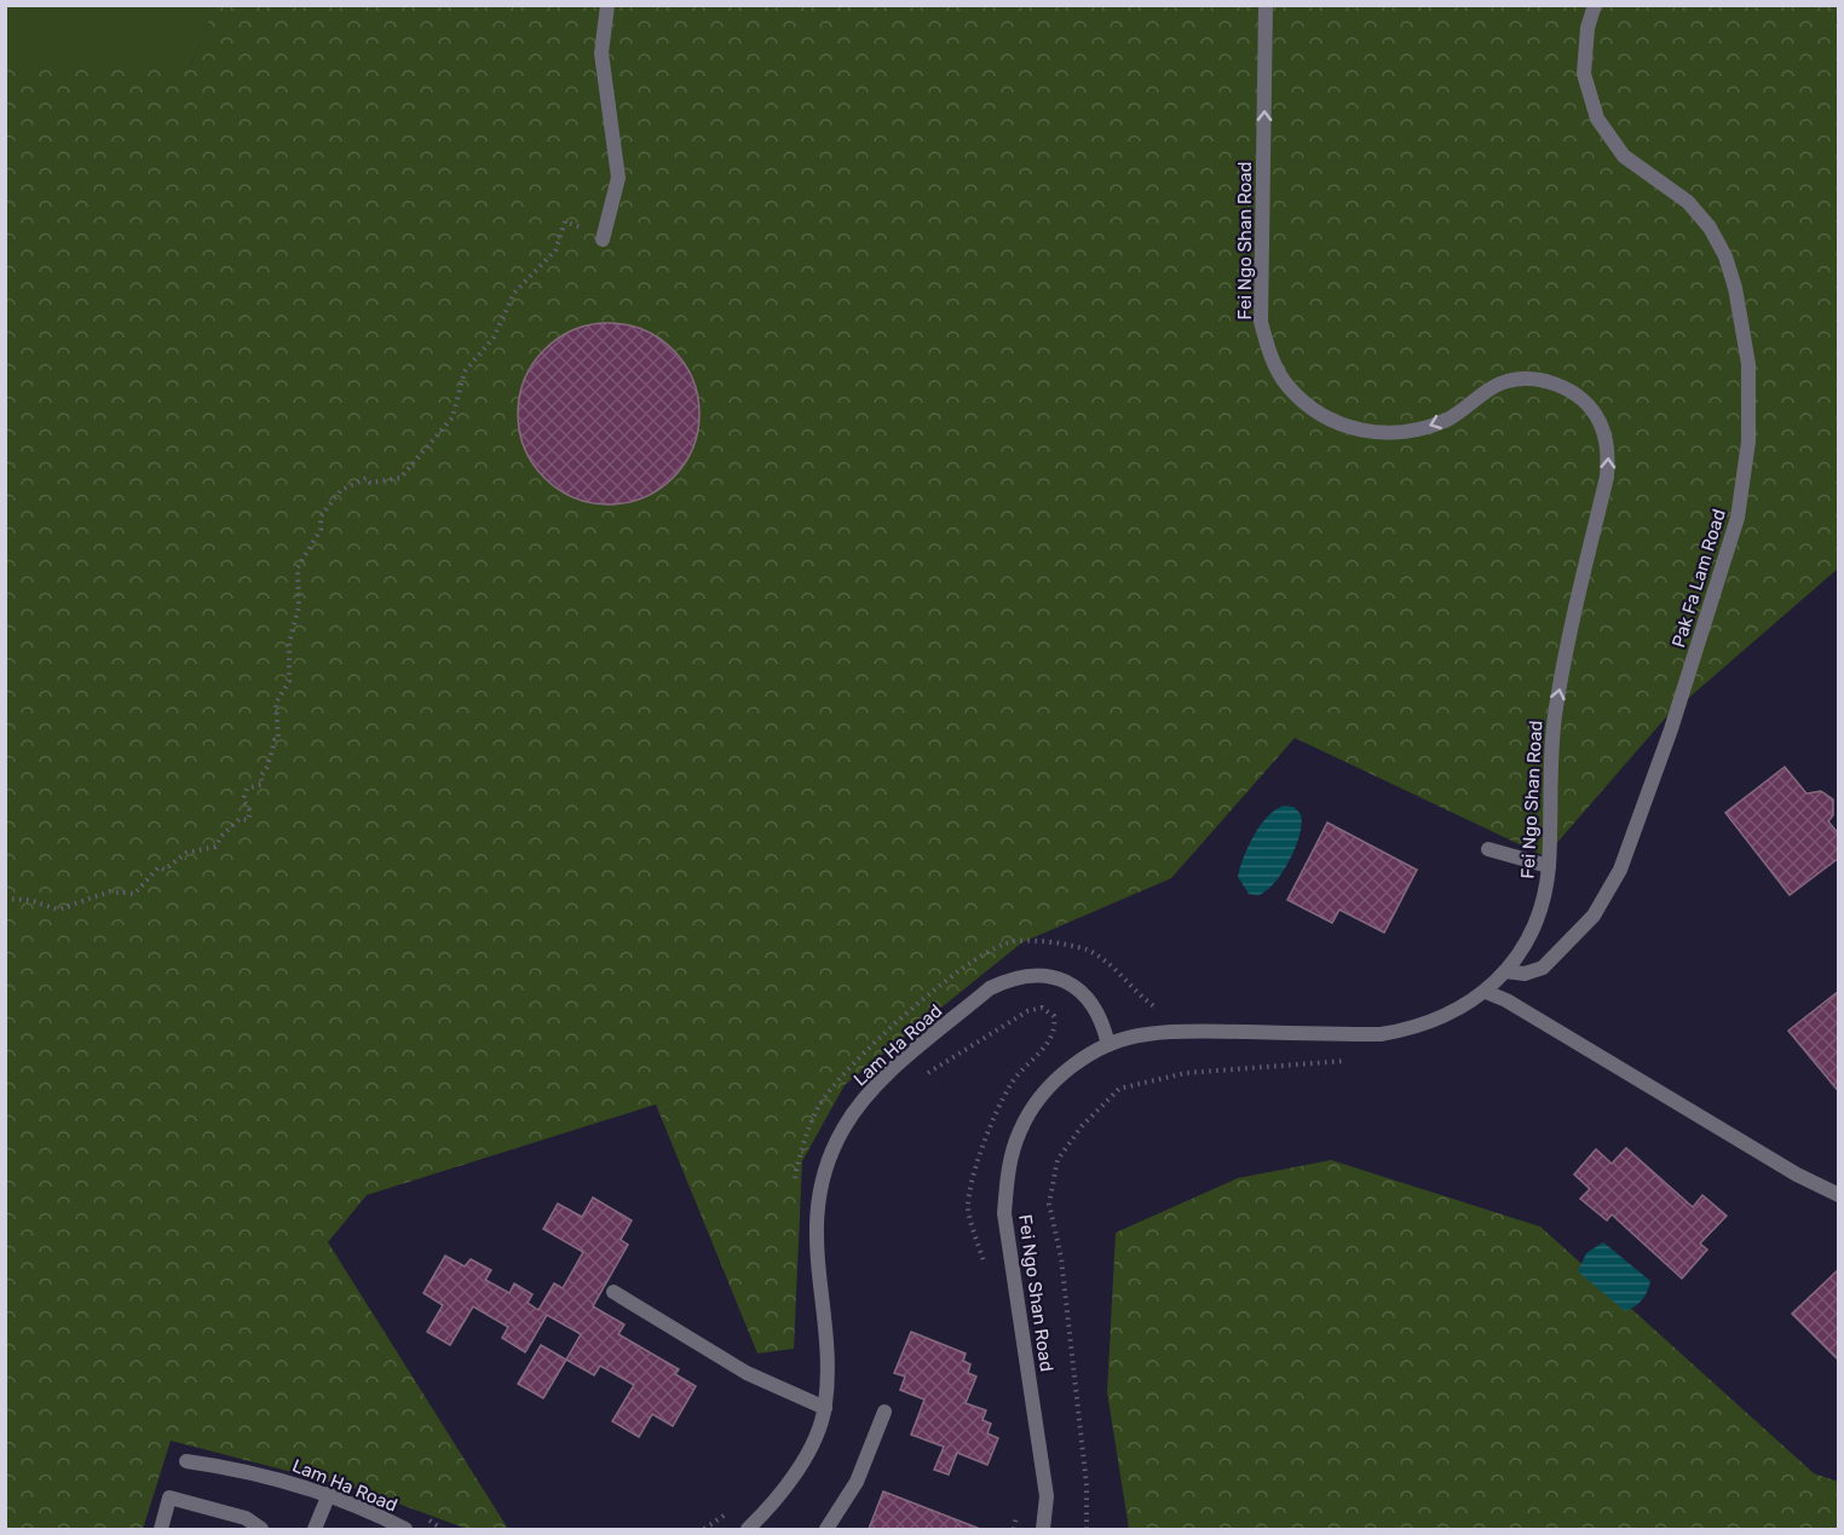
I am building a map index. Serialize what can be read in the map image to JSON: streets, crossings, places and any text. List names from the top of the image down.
{
  "streets": {
    "street": ["Fei Ngo Shan Road", "Pak Fa Lam Road", "Lam Ha Road"]
  },
  "crossings": [
    ["Fei Ngo Shan Road", "Pak Fa Lam Road"],
    ["Fei Ngo Shan Road", "Lam Ha Road"]
  ]
}
